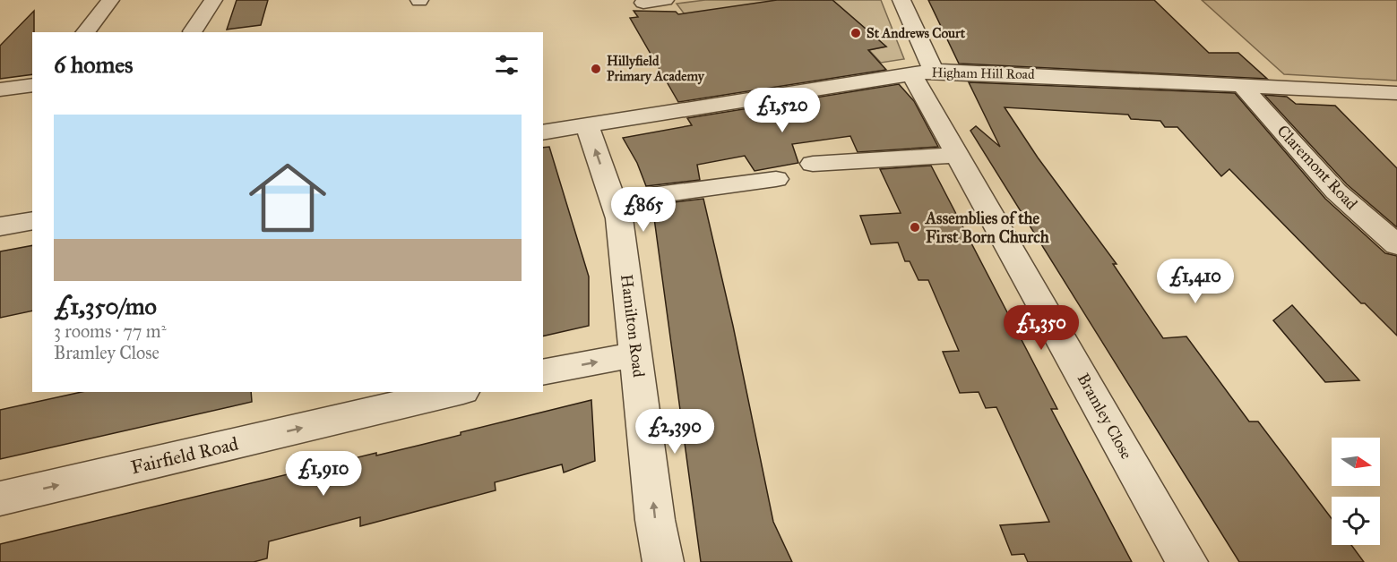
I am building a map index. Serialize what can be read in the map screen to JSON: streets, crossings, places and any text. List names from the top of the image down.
{
  "streets": {
    "street": [
      "Higham Hill Road",
      "Claremont Road",
      "Hamilton Road",
      "Bramley Close",
      "Fairfield Road"
    ]
  },
  "crossings": [
    ["Higham Hill Road", "Claremont Road"],
    ["Higham Hill Road", "Hamilton Road"],
    ["Higham Hill Road", "Bramley Close"]
  ],
  "one_way": ["Hamilton Road", "Fairfield Road"],
  "places": ["St Andrews Court", "Hillyfield Primary Academy", "Assemblies of the First Born Church"],
  "north": "right",
  "page": {
    "heading": "6 homes",
    "price": [
      "£1,520",
      "£865",
      "£1,410",
      "£1,350",
      "£2,390",
      "£1,910"
    ],
    "list": [
      {
        "name": "£1,350/mo",
        "note": "3 rooms · 77 m² · Bramley Close"
      }
    ]
  }
}
